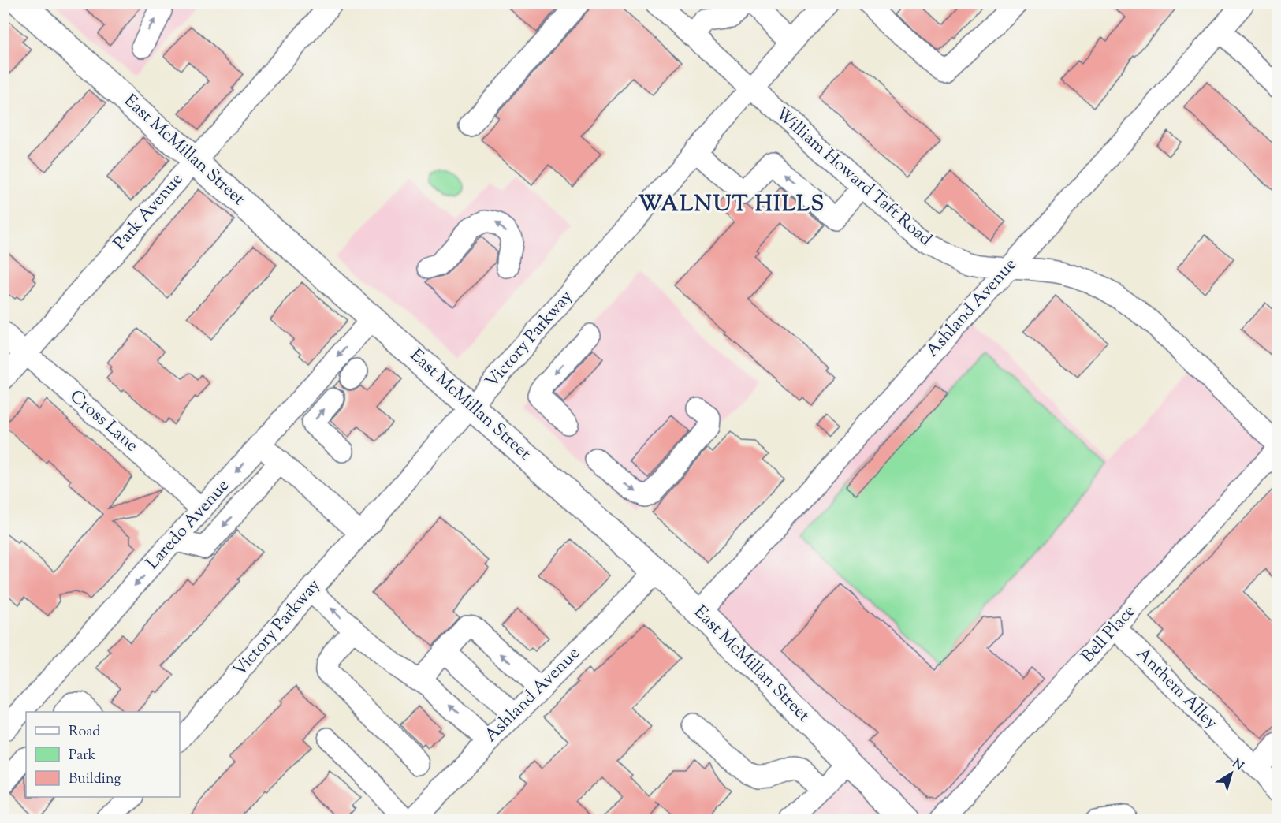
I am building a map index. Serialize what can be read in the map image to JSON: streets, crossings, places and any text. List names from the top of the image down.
{
  "streets": {
    "main road": ["East McMillan Street"],
    "street": [
      "William Howard Taft Road",
      "Park Avenue",
      "Ashland Avenue",
      "Victory Parkway",
      "Cross Lane",
      "Laredo Avenue",
      "Bell Place",
      "Anthem Alley"
    ]
  },
  "crossings": [
    ["East McMillan Street", "Park Avenue"],
    ["East McMillan Street", "Ashland Avenue"],
    ["East McMillan Street", "Victory Parkway"],
    ["East McMillan Street", "Laredo Avenue"],
    ["William Howard Taft Road", "Ashland Avenue"],
    ["William Howard Taft Road", "Victory Parkway"],
    ["Park Avenue", "Cross Lane"],
    ["Cross Lane", "Laredo Avenue"],
    ["Bell Place", "Anthem Alley"]
  ],
  "one_way": ["Laredo Avenue"],
  "districts": ["WALNUT HILLS"],
  "legend": ["Road", "Park", "Building"],
  "north": "top right"
}
